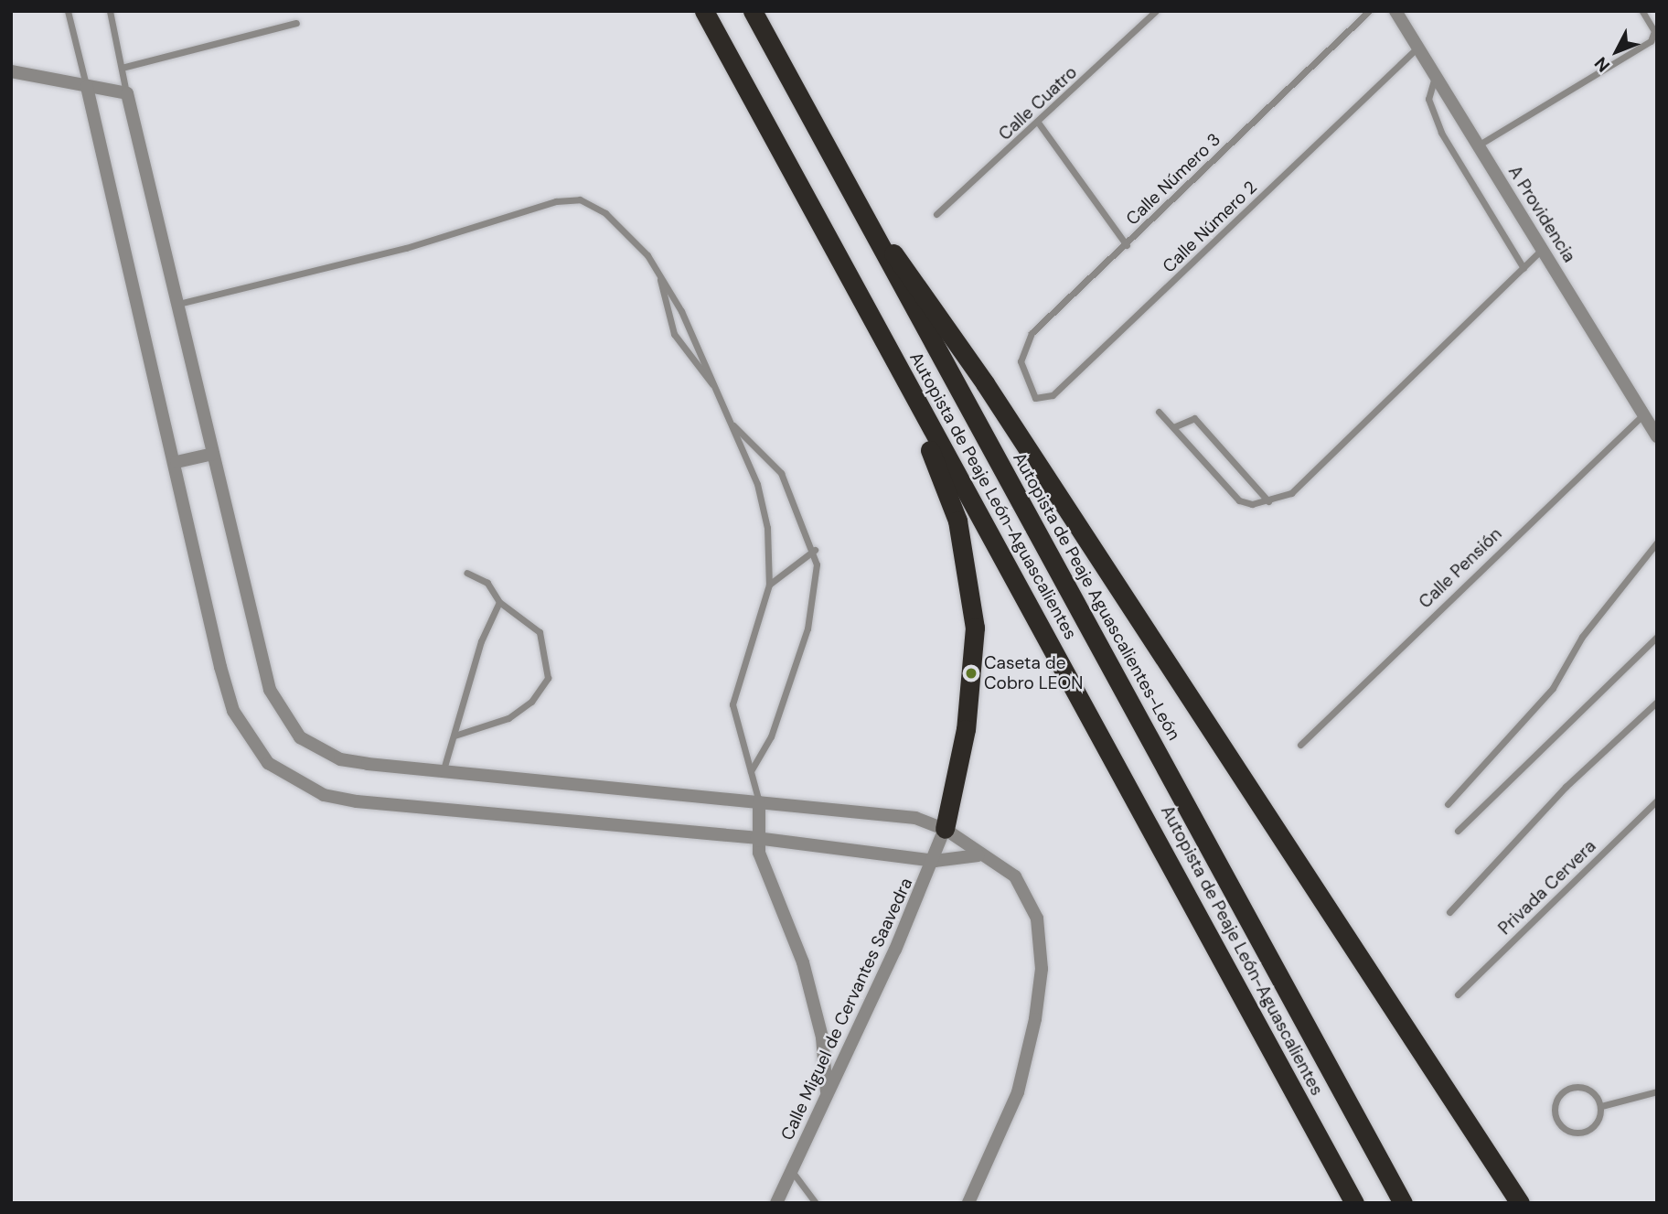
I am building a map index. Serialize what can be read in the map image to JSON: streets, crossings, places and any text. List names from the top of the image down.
{
  "streets": {
    "highway": ["Autopista de Peaje León-Aguascalientes", "Autopista de Peaje Aguascalientes-León"],
    "street": ["A Providencia", "Calle Miguel de Cervantes Saavedra"],
    "lane": [
      "Calle Cuatro",
      "Calle Número 3",
      "Calle Número 2",
      "Calle Pensión",
      "Privada Cervera"
    ]
  },
  "crossings": [
    ["Calle Número 3", "Calle Número 2"],
    ["A Providencia", "Calle Número 2"],
    ["A Providencia", "Calle Pensión"]
  ],
  "places": ["Caseta de Cobro LEON"],
  "north": "bottom left"
}
